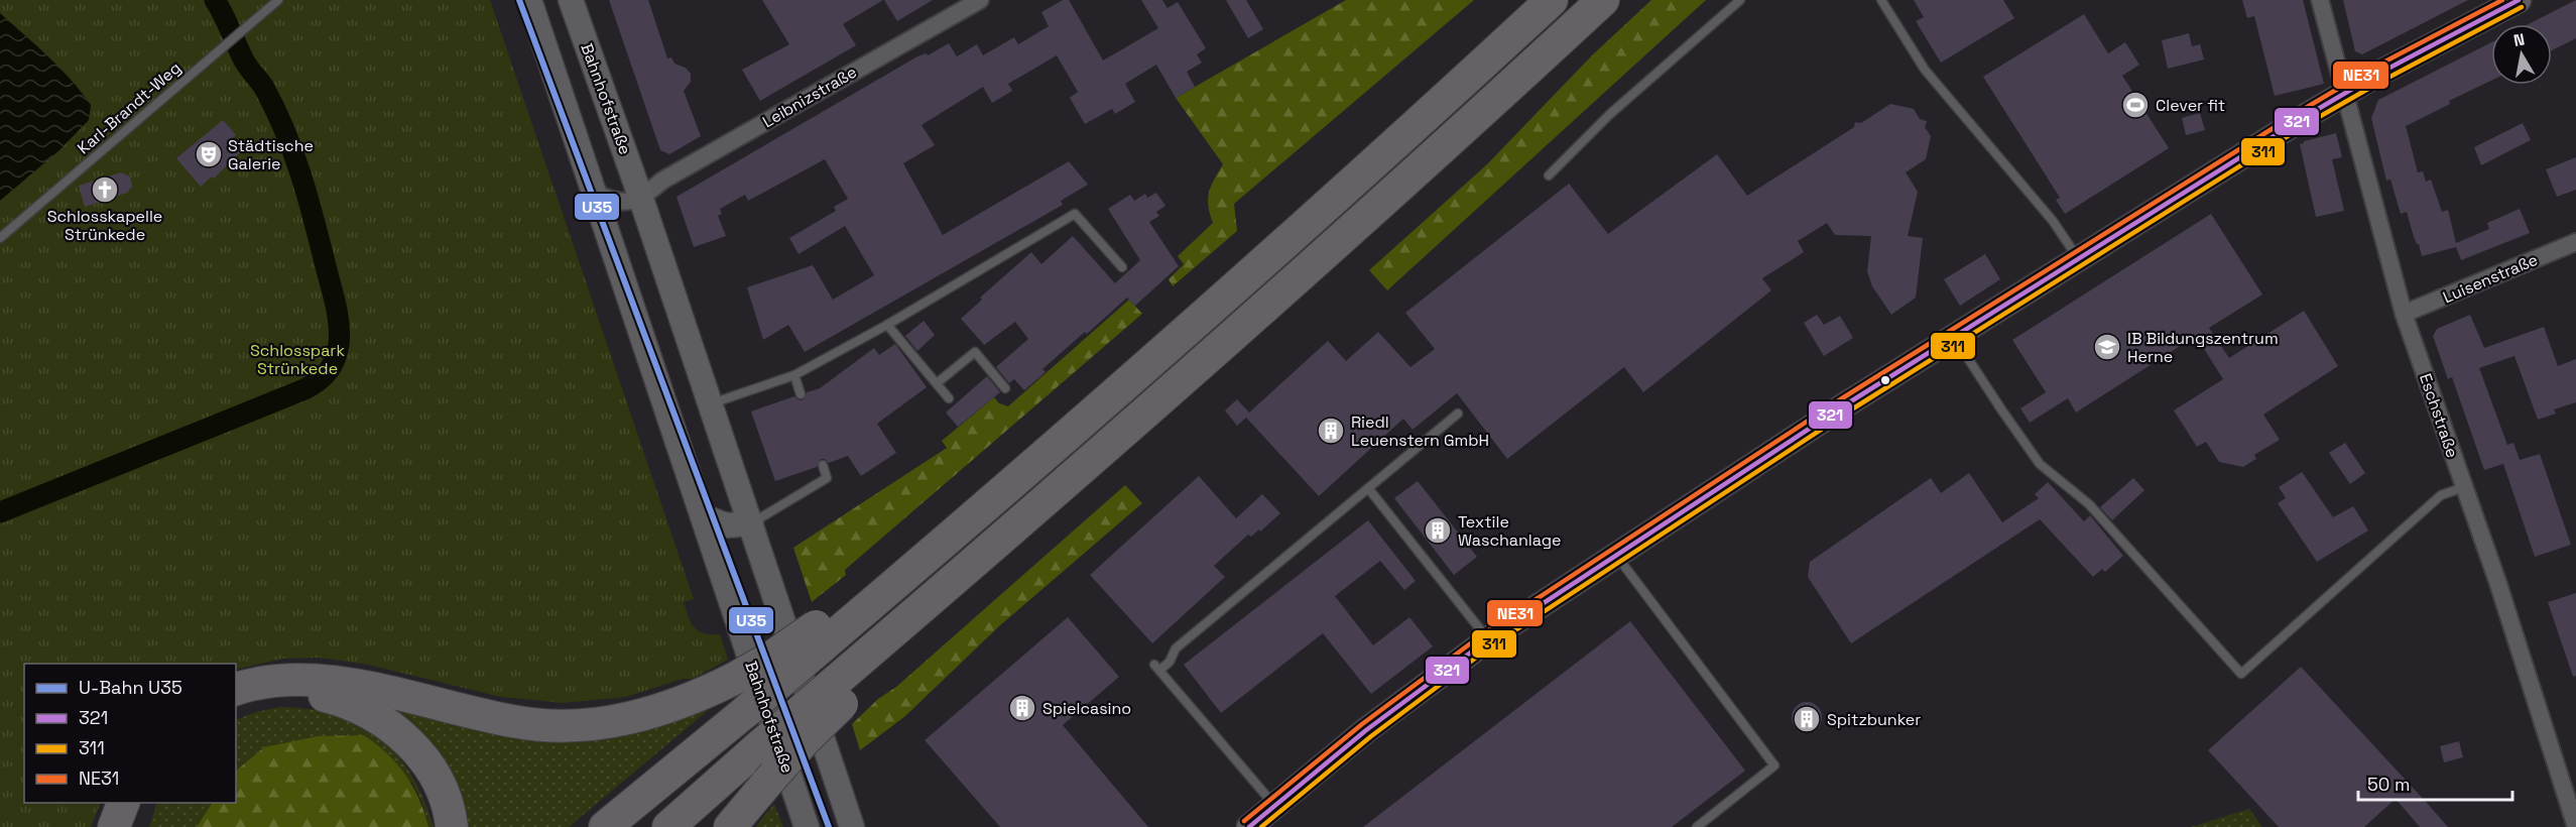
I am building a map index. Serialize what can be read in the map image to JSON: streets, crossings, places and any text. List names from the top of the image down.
{
  "streets": {
    "street": [
      "Leibnizstraße",
      "Bahnhofstraße",
      "Luisenstraße",
      "Eschstraße"
    ],
    "lane": ["Karl-Brandt-Weg"]
  },
  "crossings": [
    ["Leibnizstraße", "Bahnhofstraße"],
    ["Luisenstraße", "Eschstraße"]
  ],
  "parks": ["Schlosspark Strünkede"],
  "places": {
    "sports": ["Clever fit"],
    "theatre": ["Städtische Galerie"],
    "church": ["Schlosskapelle Strünkede"],
    "school or university": ["IB Bildungszentrum Herne"],
    "building": [
      "Riedl Leuenstern GmbH",
      "Textile Waschanlage",
      "Spielcasino",
      "Spitzbunker"
    ]
  },
  "lines": [
    "metro line U35",
    "transit line 321",
    "transit line NE31",
    "transit line 311"
  ],
  "legend": [
    "U-Bahn U35",
    "321",
    "311",
    "NE31"
  ],
  "scale_bar": "50 m",
  "north": "top"
}
